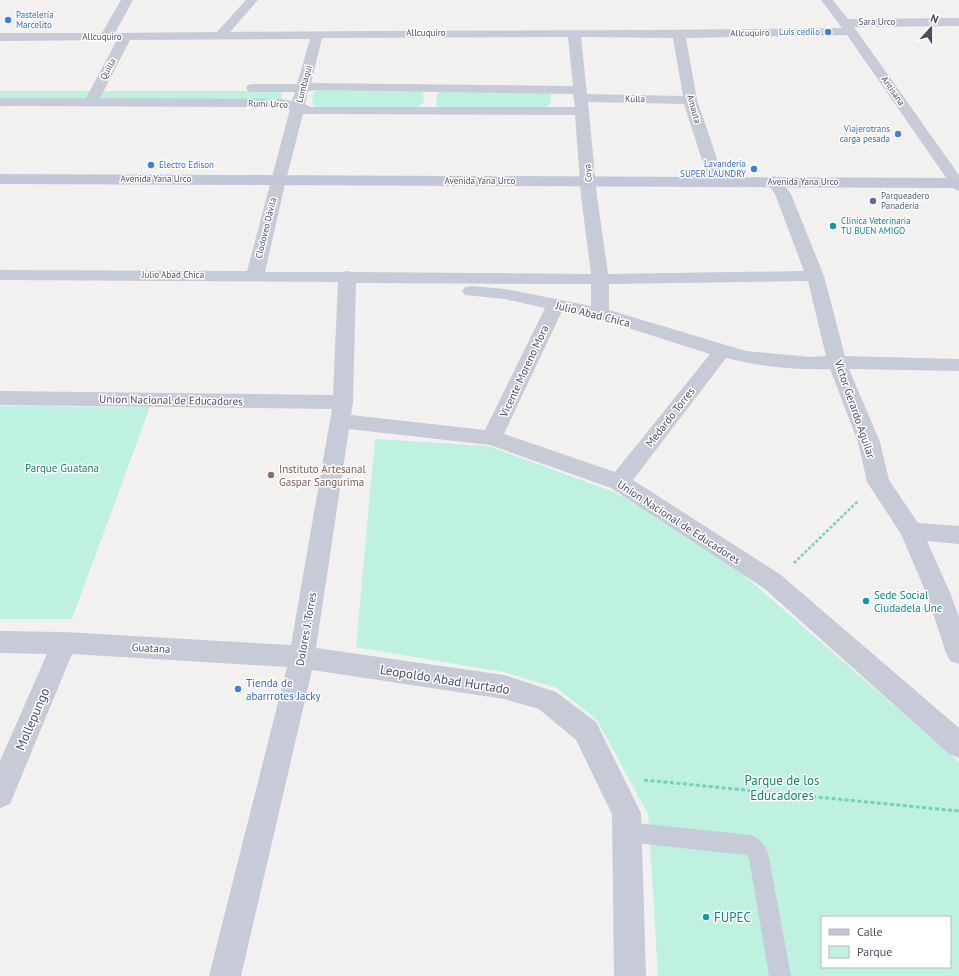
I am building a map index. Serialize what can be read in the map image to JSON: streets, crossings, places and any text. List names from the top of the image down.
{
  "streets": {
    "street": [
      "Sara Urco",
      "Allcuquiro",
      "Quilla",
      "Lumbaqui",
      "Antisana",
      "Kulla",
      "Rumi Urco",
      "Amauta",
      "Coya",
      "Avenida Yana Urco",
      "Clodoveo Dávila",
      "Julio Abad Chica",
      "Vicente Moreno Mora",
      "Union Nacional de Educadores",
      "Víctor Gerardo Aguilar",
      "Medardo Torres",
      "Dolores J. Torres",
      "Guatana",
      "Leopoldo Abad Hurtado",
      "Mollepungo"
    ]
  },
  "crossings": [
    ["Sara Urco", "Allcuquiro"],
    ["Sara Urco", "Antisana"],
    ["Allcuquiro", "Quilla"],
    ["Allcuquiro", "Lumbaqui"],
    ["Allcuquiro", "Antisana"],
    ["Allcuquiro", "Amauta"],
    ["Allcuquiro", "Coya"],
    ["Quilla", "Rumi Urco"],
    ["Lumbaqui", "Rumi Urco"],
    ["Lumbaqui", "Avenida Yana Urco"],
    ["Lumbaqui", "Clodoveo Dávila"],
    ["Antisana", "Avenida Yana Urco"],
    ["Kulla", "Rumi Urco"],
    ["Kulla", "Amauta"],
    ["Kulla", "Coya"],
    ["Rumi Urco", "Coya"],
    ["Amauta", "Avenida Yana Urco"],
    ["Coya", "Avenida Yana Urco"],
    ["Coya", "Julio Abad Chica"],
    ["Avenida Yana Urco", "Clodoveo Dávila"],
    ["Avenida Yana Urco", "Víctor Gerardo Aguilar"],
    ["Clodoveo Dávila", "Julio Abad Chica"],
    ["Julio Abad Chica", "Vicente Moreno Mora"],
    ["Julio Abad Chica", "Víctor Gerardo Aguilar"],
    ["Julio Abad Chica", "Medardo Torres"],
    ["Julio Abad Chica", "Dolores J. Torres"],
    ["Vicente Moreno Mora", "Union Nacional de Educadores"],
    ["Union Nacional de Educadores", "Medardo Torres"],
    ["Union Nacional de Educadores", "Dolores J. Torres"],
    ["Dolores J. Torres", "Guatana"],
    ["Dolores J. Torres", "Leopoldo Abad Hurtado"],
    ["Guatana", "Leopoldo Abad Hurtado"],
    ["Guatana", "Mollepungo"]
  ],
  "parks": ["Parque Guatana", "Parque de los Educadores"],
  "places": [
    "Pastelería Marcelito",
    "Luis cedilo",
    "Viajerotrans carga pesada",
    "Electro Edison",
    "Lavandería SUPER LAUNDRY",
    "Parqueadero Panadería",
    "Clínica Veterinaria TU BUEN AMIGO",
    "Instituto Artesanal Gaspar Sangurima",
    "Sede Social Ciudadela Une",
    "Tienda de abarrrotes Jacky",
    "FUPEC"
  ],
  "legend": ["Calle", "Parque"],
  "north": "top"
}
